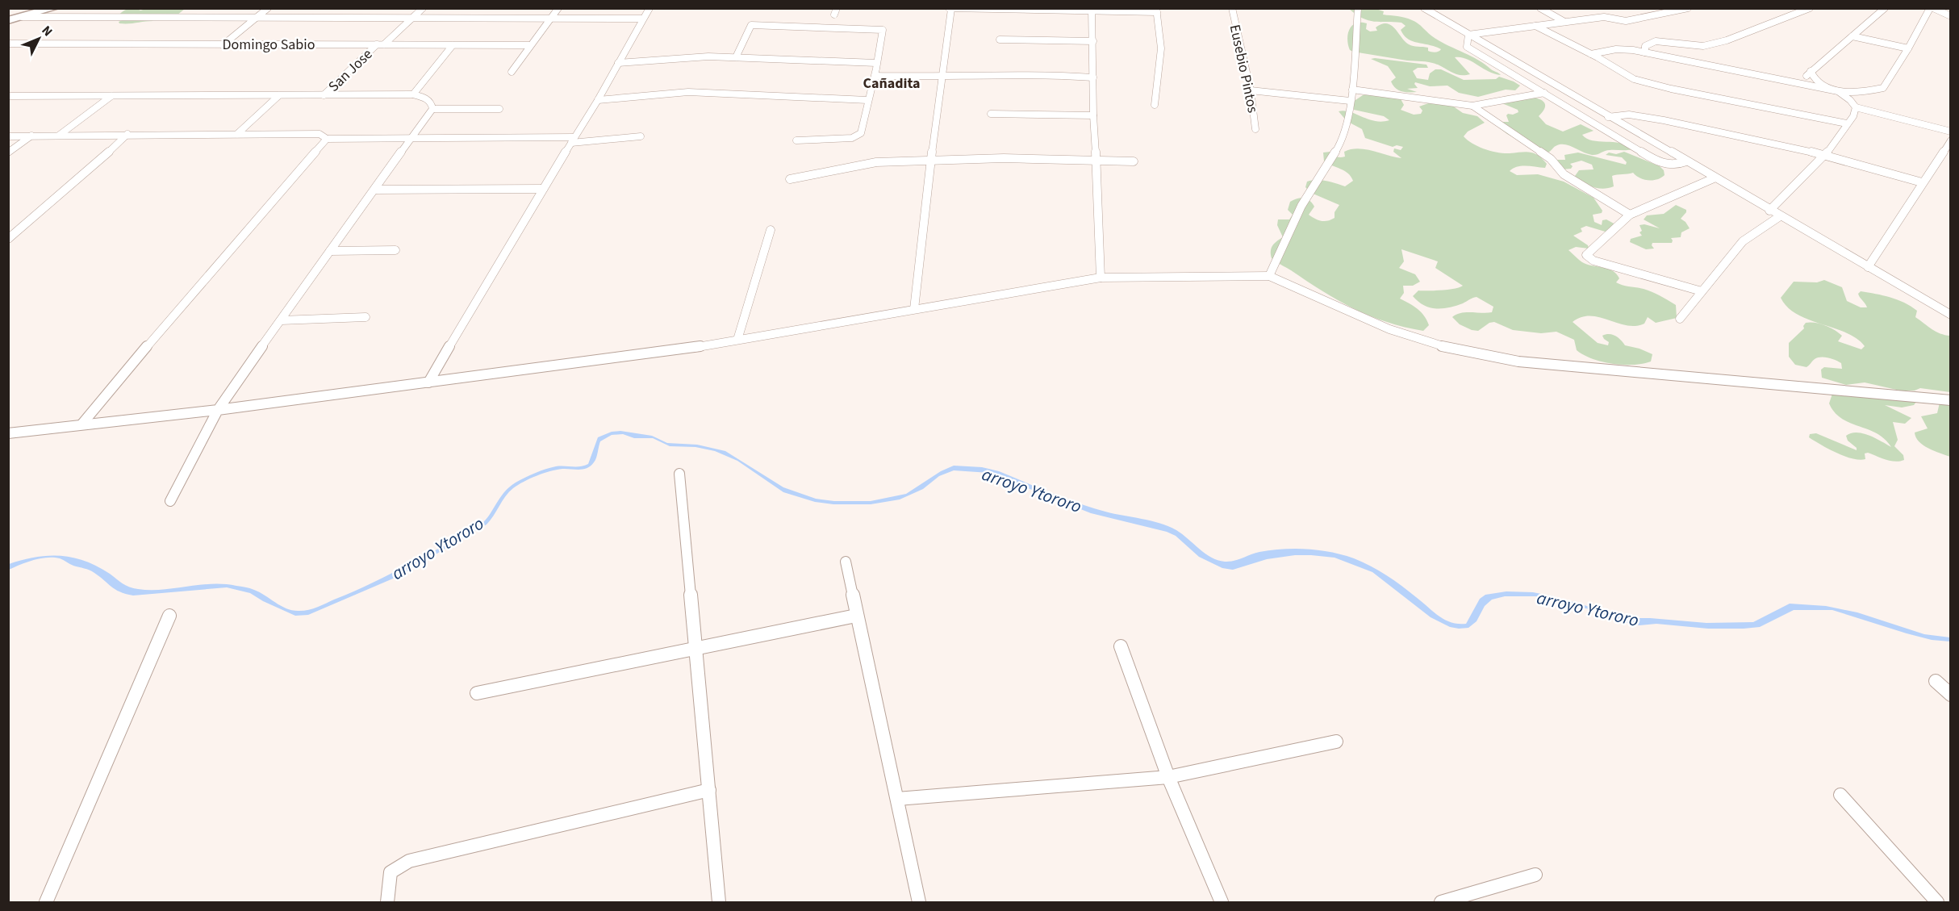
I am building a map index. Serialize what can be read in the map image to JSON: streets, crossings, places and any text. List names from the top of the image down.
{
  "streets": {
    "street": ["Domingo Sabio", "Eusebio Pintos", "San Jose"]
  },
  "crossings": [
    ["Domingo Sabio", "San Jose"]
  ],
  "districts": ["Cañadita"],
  "water": ["arroyo Ytororo"],
  "north": "top right"
}
